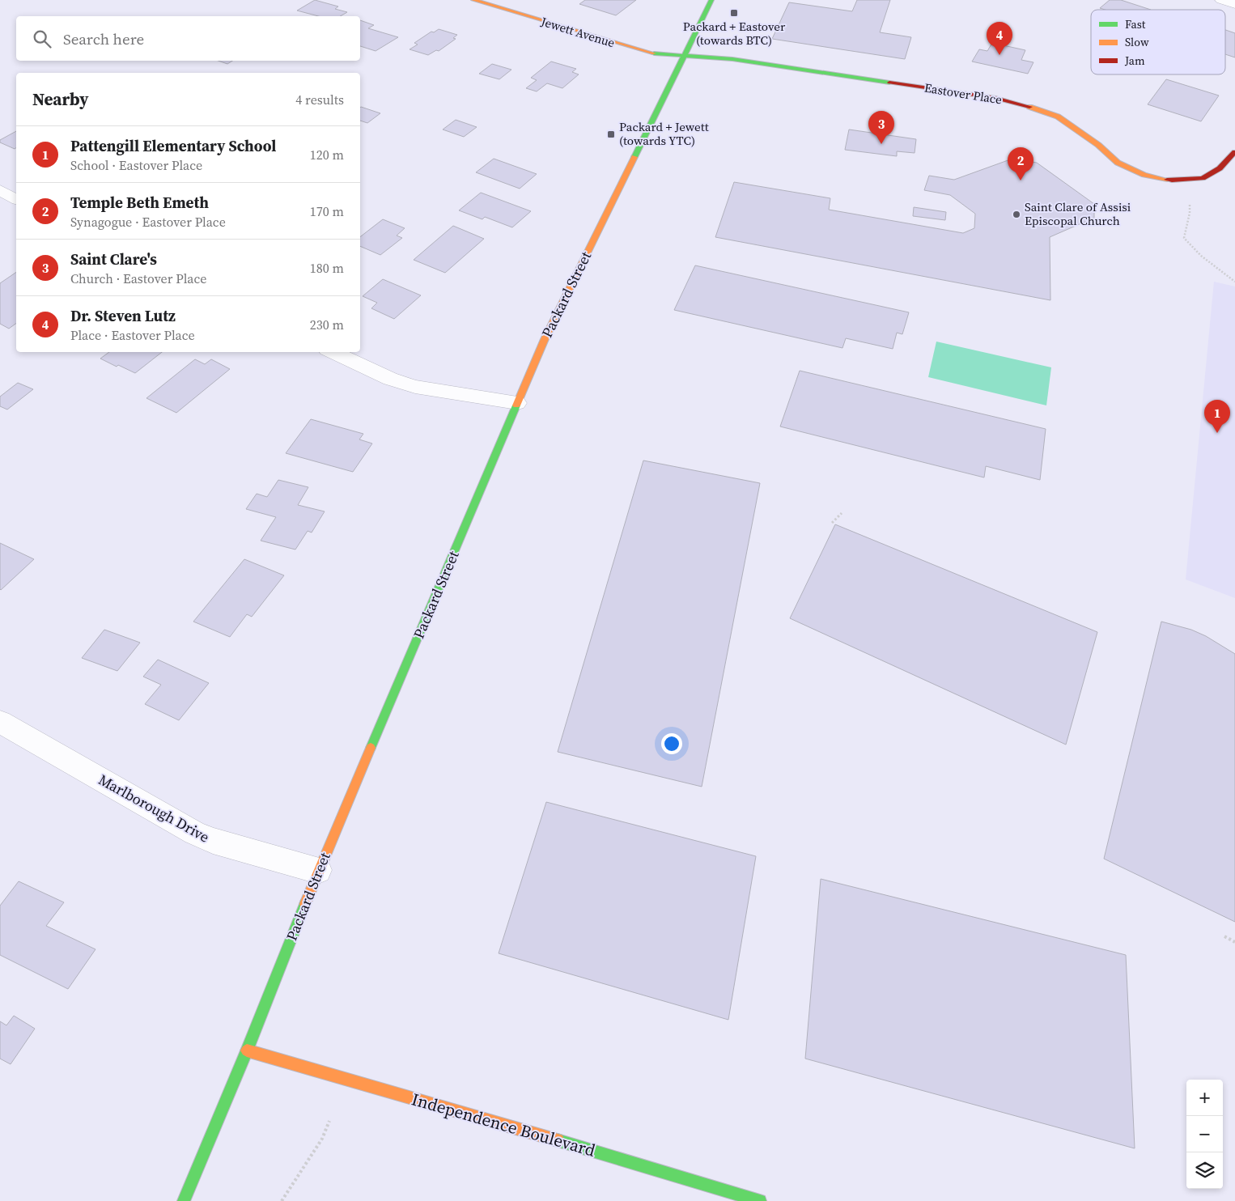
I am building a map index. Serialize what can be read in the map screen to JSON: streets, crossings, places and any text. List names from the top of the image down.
{
  "streets": {
    "main road": [
      "Jewett Avenue",
      "Eastover Place",
      "Packard Street",
      "Independence Boulevard"
    ],
    "street": ["Marlborough Drive"]
  },
  "crossings": [
    ["Jewett Avenue", "Eastover Place"],
    ["Jewett Avenue", "Packard Street"],
    ["Eastover Place", "Packard Street"],
    ["Packard Street", "Marlborough Drive"],
    ["Packard Street", "Independence Boulevard"]
  ],
  "places": {
    "transit": ["Packard + Eastover (towards BTC)", "Packard + Jewett (towards YTC)"],
    "other": ["Saint Clare of Assisi Episcopal Church"]
  },
  "legend": ["Fast", "Slow", "Jam"],
  "page": {
    "search": "Search here",
    "pins": [
      "4",
      "3",
      "2",
      "1"
    ],
    "heading": ["Nearby", "4 results"],
    "list": [
      {
        "mark": "1",
        "name": "Pattengill Elementary School",
        "note": "School · Eastover Place",
        "value": "120 m"
      },
      {
        "mark": "2",
        "name": "Temple Beth Emeth",
        "note": "Synagogue · Eastover Place",
        "value": "170 m"
      },
      {
        "mark": "3",
        "name": "Saint Clare's",
        "note": "Church · Eastover Place",
        "value": "180 m"
      },
      {
        "mark": "4",
        "name": "Dr. Steven Lutz",
        "note": "Place · Eastover Place",
        "value": "230 m"
      }
    ],
    "map_buttons": ["+", "−"]
  }
}
